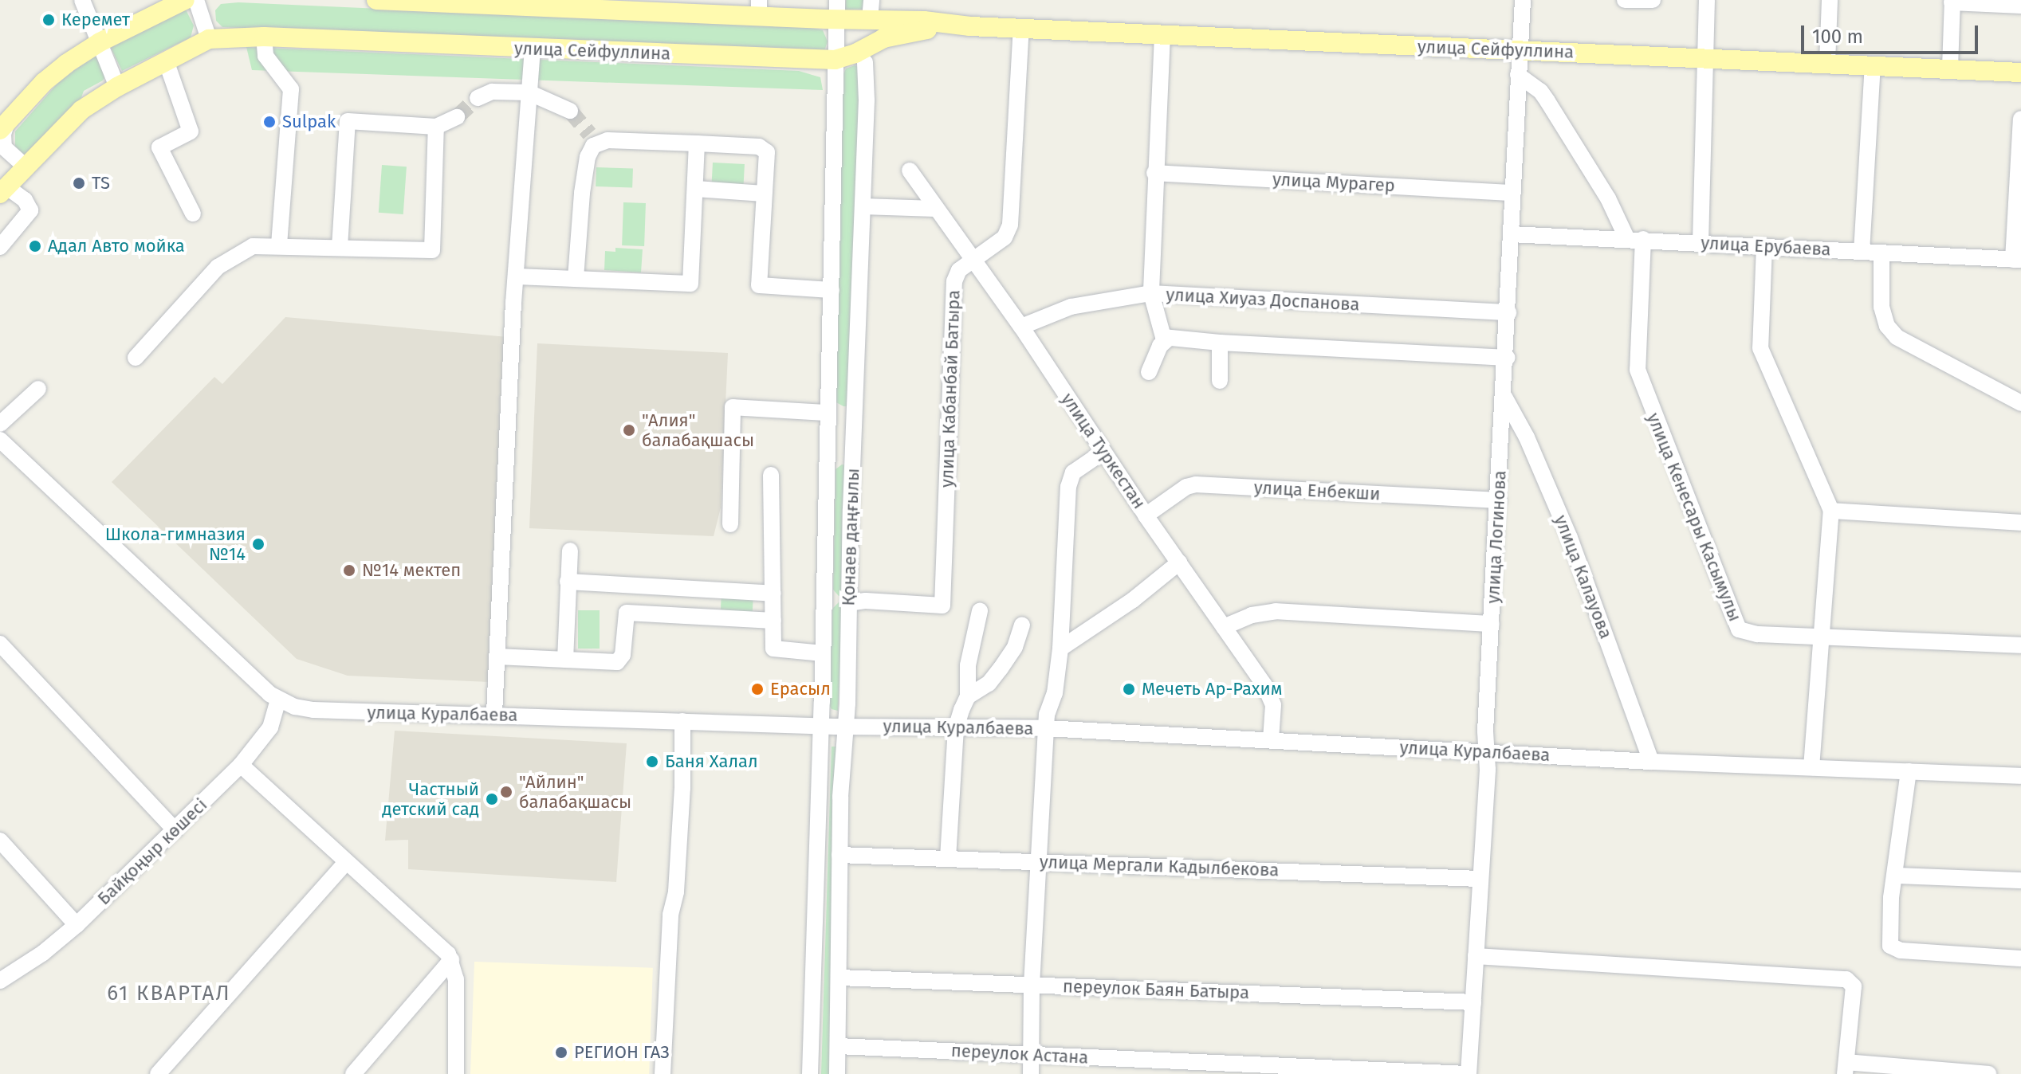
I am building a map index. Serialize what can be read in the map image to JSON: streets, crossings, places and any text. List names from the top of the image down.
{
  "streets": {
    "main road": ["улица Сейфуллина", "Қонаев даңғылы"],
    "street": [
      "улица Мурагер",
      "улица Ерубаева",
      "улица Хиуаз Доспанова",
      "улица Кабанбай Батыра",
      "улица Туркестан",
      "улица Енбекши",
      "улица Кенесары Касымулы",
      "улица Логинова",
      "улица Калауова",
      "улица Куралбаева",
      "Байқоңыр көшесі",
      "улица Мергали Кадылбекова",
      "переулок Баян Батыра",
      "переулок Астана"
    ]
  },
  "crossings": [
    ["улица Сейфуллина", "улица Кабанбай Батыра"],
    ["улица Сейфуллина", "Қонаев даңғылы"],
    ["улица Сейфуллина", "улица Логинова"],
    ["улица Мурагер", "улица Логинова"],
    ["улица Ерубаева", "улица Кенесары Касымулы"],
    ["улица Ерубаева", "улица Логинова"],
    ["улица Хиуаз Доспанова", "улица Туркестан"],
    ["улица Хиуаз Доспанова", "улица Логинова"],
    ["улица Кабанбай Батыра", "улица Туркестан"],
    ["улица Кабанбай Батыра", "Қонаев даңғылы"],
    ["улица Туркестан", "улица Енбекши"],
    ["улица Туркестан", "улица Куралбаева"],
    ["улица Енбекши", "улица Логинова"],
    ["Қонаев даңғылы", "улица Куралбаева"],
    ["Қонаев даңғылы", "улица Мергали Кадылбекова"],
    ["Қонаев даңғылы", "переулок Баян Батыра"],
    ["Қонаев даңғылы", "переулок Астана"],
    ["улица Логинова", "улица Калауова"],
    ["улица Логинова", "улица Куралбаева"],
    ["улица Логинова", "улица Мергали Кадылбекова"],
    ["улица Логинова", "переулок Баян Батыра"],
    ["улица Логинова", "переулок Астана"],
    ["улица Калауова", "улица Куралбаева"],
    ["улица Куралбаева", "Байқоңыр көшесі"]
  ],
  "districts": ["61 КВАРТАЛ"],
  "places": [
    "Керемет",
    "Sulpak",
    "TS",
    "Адал Авто мойка",
    "\"Алия\" балабақшасы",
    "Школа-гимназия №14",
    "№14 мектеп",
    "Ерасыл",
    "Мечеть Ар-Рахим",
    "Баня Халал",
    "\"Айлин\" балабақшасы",
    "Частный детский сад",
    "РЕГИОН ГАЗ"
  ],
  "scale_bar": "100 m"
}
